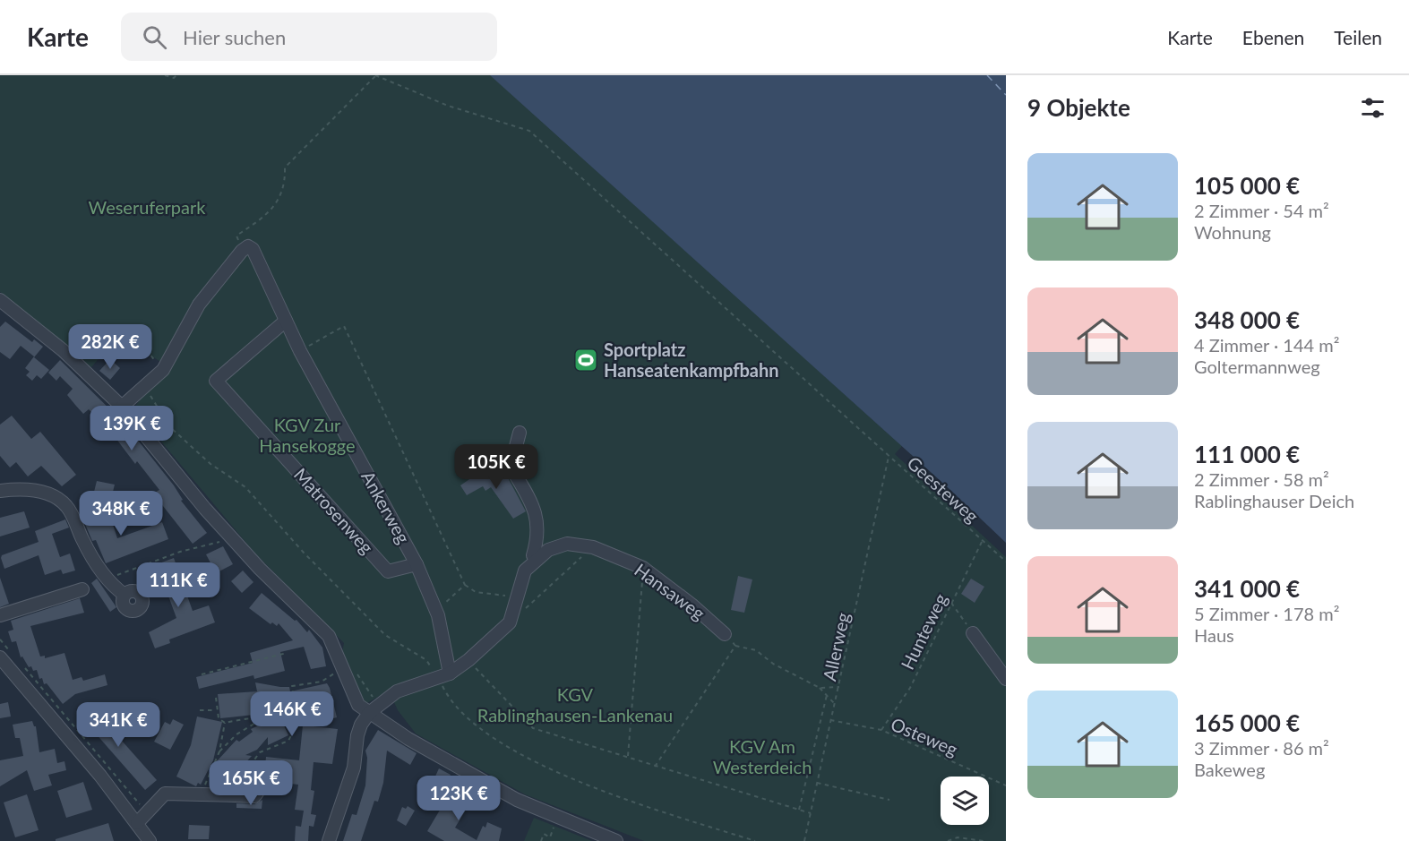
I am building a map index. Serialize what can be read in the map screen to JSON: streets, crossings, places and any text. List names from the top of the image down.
{
  "streets": {
    "street": ["Ankerweg", "Matrosenweg", "Hansaweg"],
    "path": [
      "Geesteweg",
      "Hunteweg",
      "Allerweg",
      "Osteweg"
    ]
  },
  "crossings": [
    ["Geesteweg", "Hunteweg"],
    ["Geesteweg", "Allerweg"],
    ["Ankerweg", "Matrosenweg"],
    ["Ankerweg", "Hansaweg"],
    ["Hunteweg", "Osteweg"],
    ["Allerweg", "Osteweg"]
  ],
  "parks": [
    "Weseruferpark",
    "KGV Zur Hansekogge",
    "KGV Rablinghausen-Lankenau",
    "KGV Am Westerdeich"
  ],
  "places": {
    "sports": ["Sportplatz Hanseatenkampfbahn"]
  },
  "page": {
    "header": "Karte",
    "search": "Hier suchen",
    "nav": ["Karte", "Ebenen", "Teilen"],
    "heading": "9 Objekte",
    "list": [
      {
        "name": "105 000 €",
        "note": "2 Zimmer · 54 m² · Wohnung"
      },
      {
        "name": "348 000 €",
        "note": "4 Zimmer · 144 m² · Goltermannweg"
      },
      {
        "name": "111 000 €",
        "note": "2 Zimmer · 58 m² · Rablinghauser Deich"
      },
      {
        "name": "341 000 €",
        "note": "5 Zimmer · 178 m² · Haus"
      },
      {
        "name": "165 000 €",
        "note": "3 Zimmer · 86 m² · Bakeweg"
      }
    ],
    "price": [
      "282K €",
      "139K €",
      "105K €",
      "348K €",
      "111K €",
      "146K €",
      "341K €",
      "165K €",
      "123K €"
    ]
  }
}
